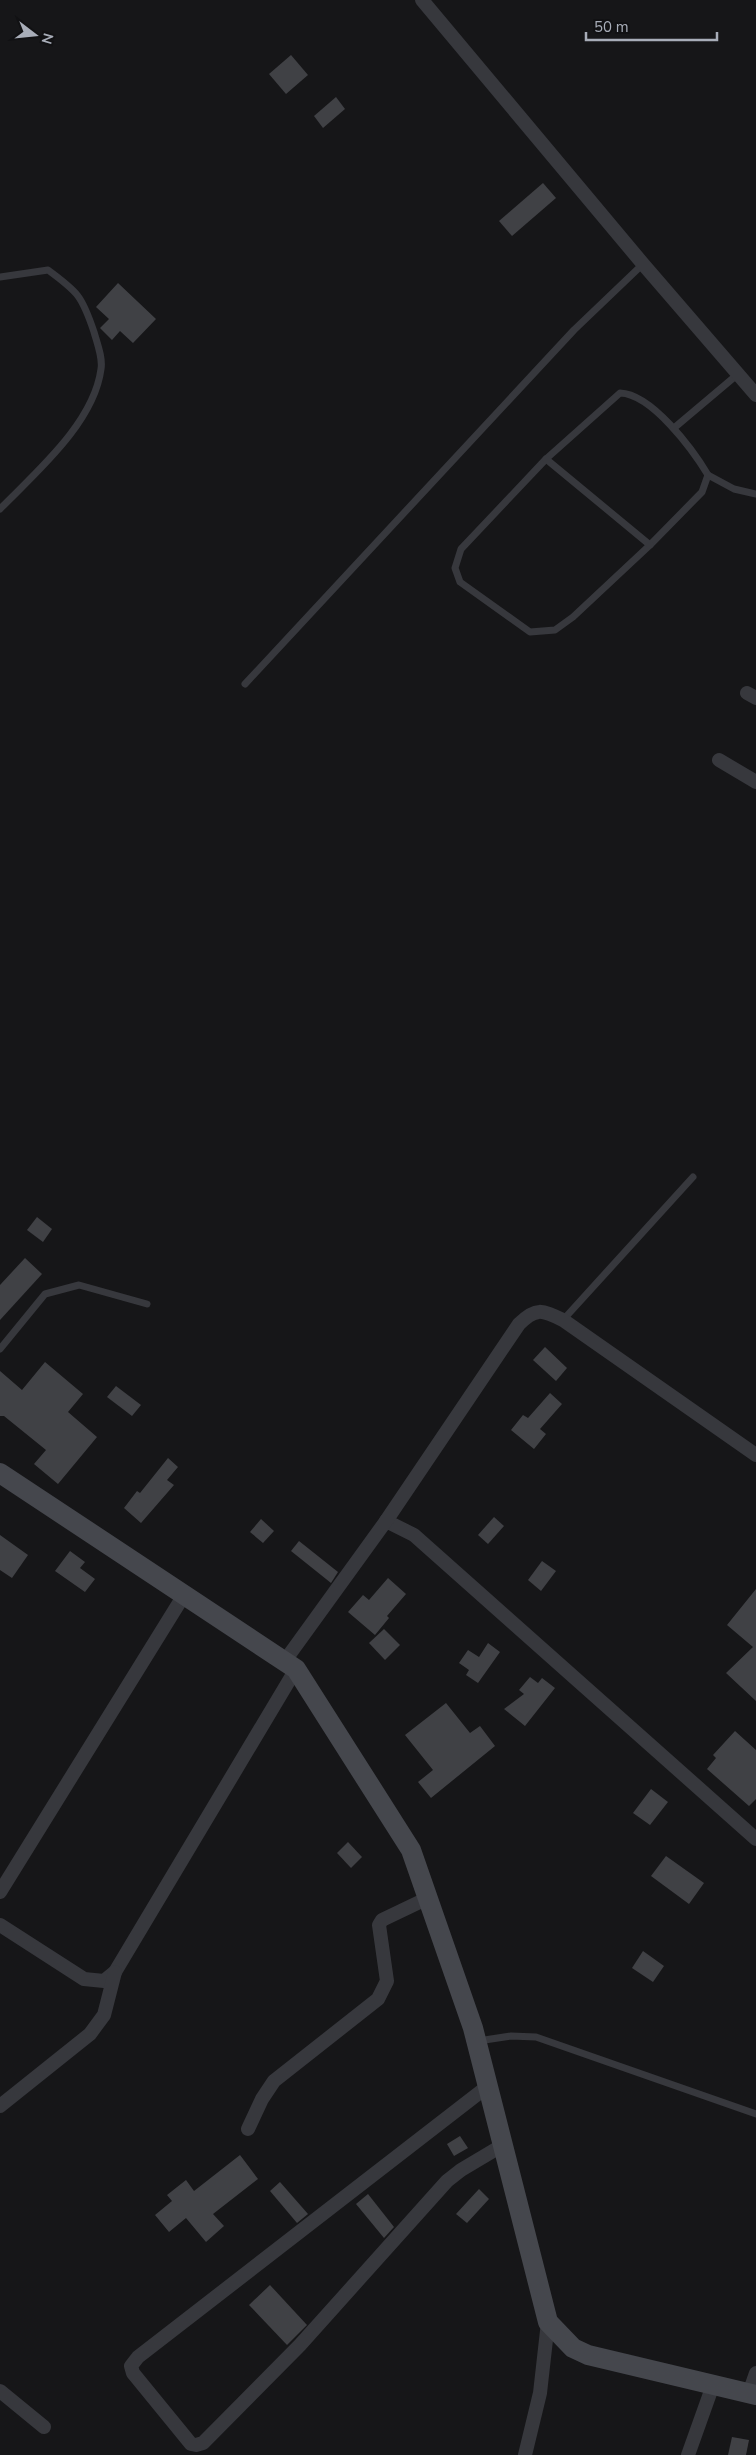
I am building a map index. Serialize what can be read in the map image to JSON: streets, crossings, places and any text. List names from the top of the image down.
{
  "scale_bar": "50 m",
  "north": "right"
}
